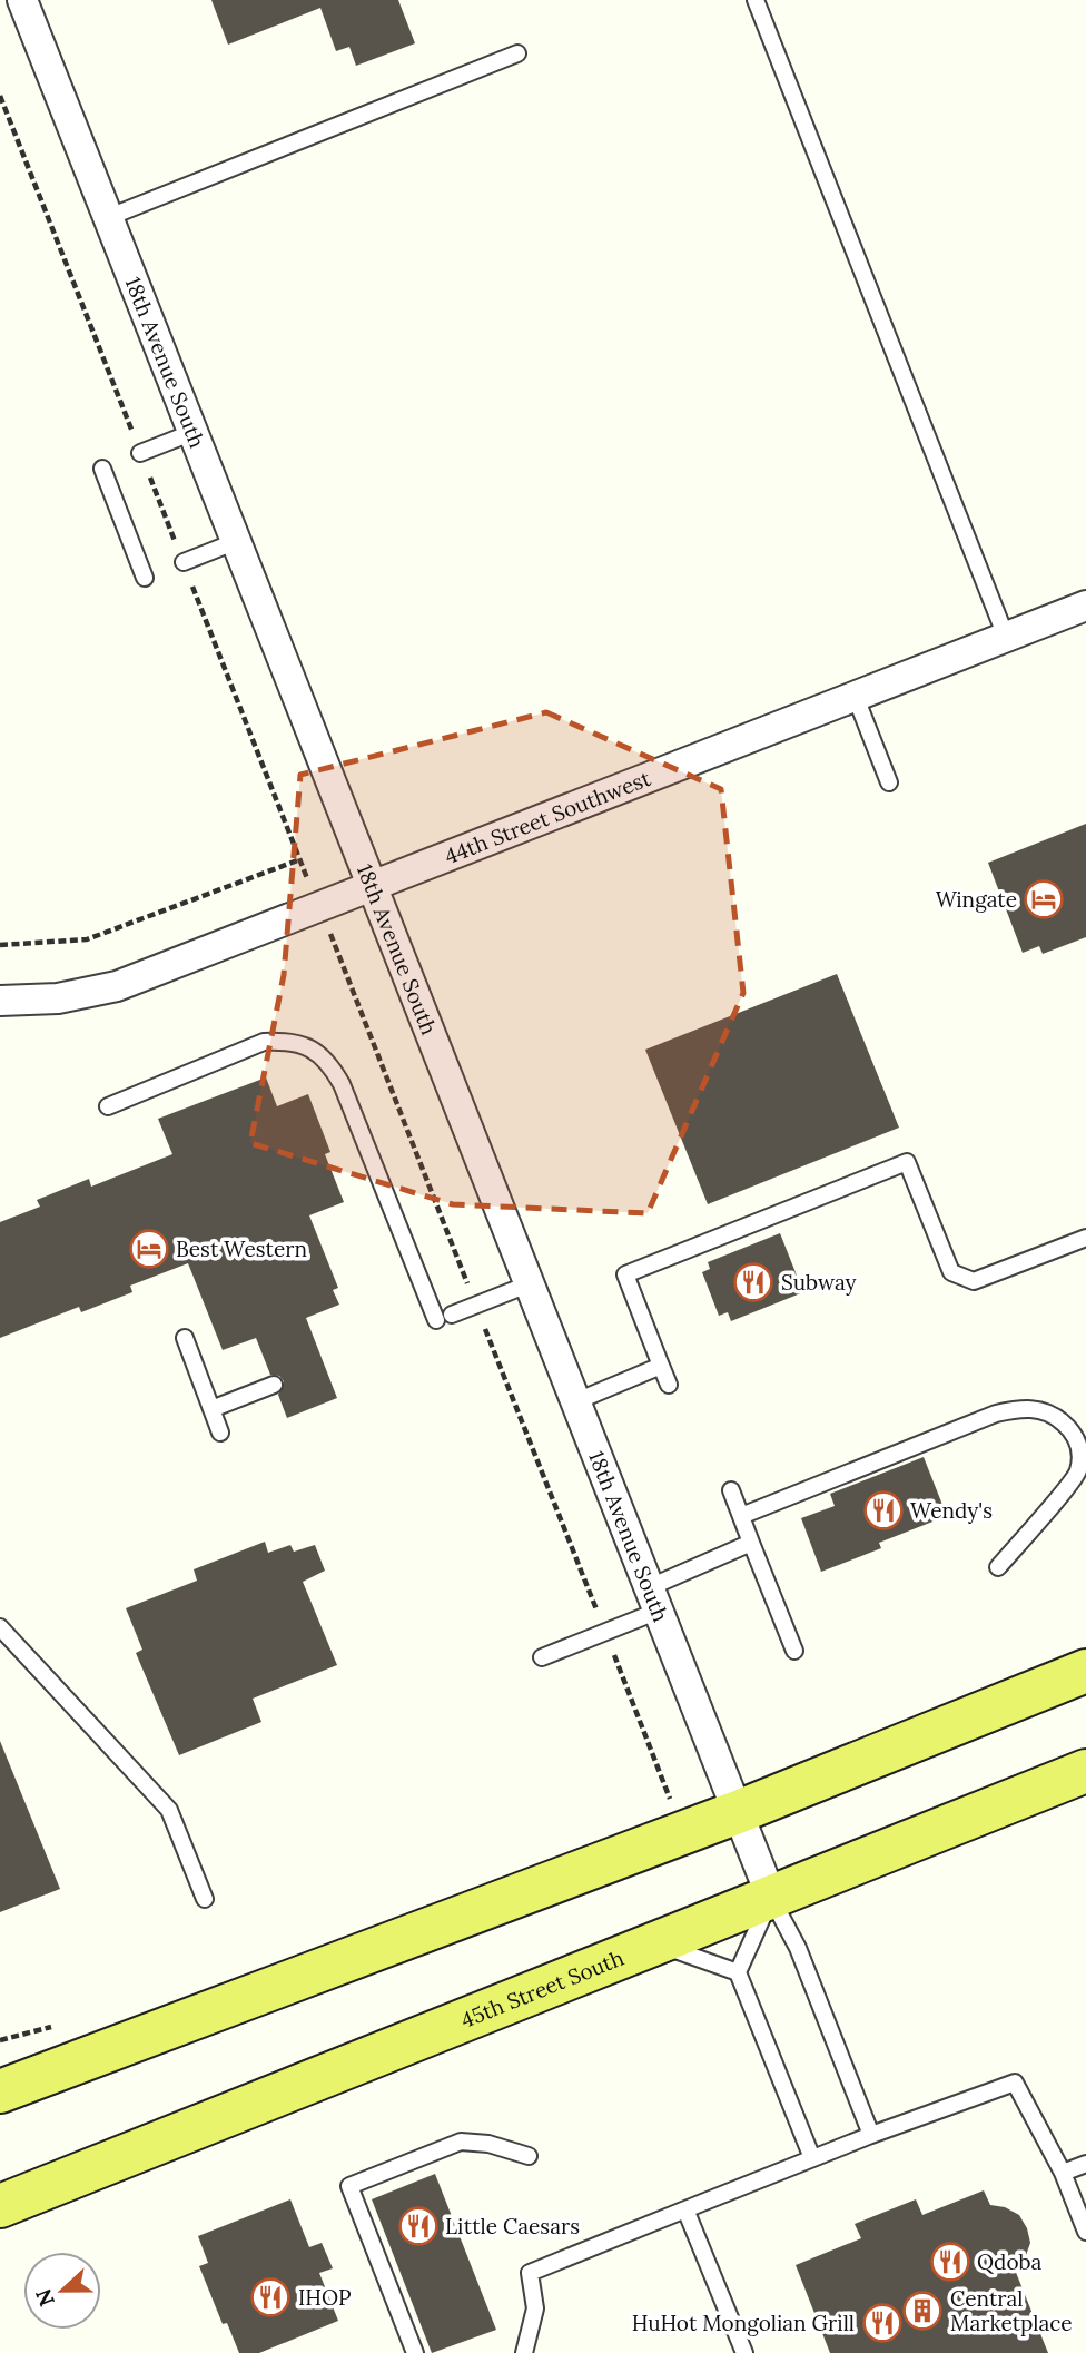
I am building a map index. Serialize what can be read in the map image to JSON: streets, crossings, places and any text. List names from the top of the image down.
{
  "streets": {
    "main road": ["45th Street South"],
    "street": ["18th Avenue South", "44th Street Southwest"]
  },
  "crossings": [
    ["18th Avenue South", "44th Street Southwest"],
    ["18th Avenue South", "45th Street South"]
  ],
  "places": {
    "hotel": ["Wingate", "Best Western"],
    "restaurant": [
      "Subway",
      "Wendy's",
      "Little Caesars",
      "Qdoba",
      "IHOP",
      "HuHot Mongolian Grill"
    ],
    "building": ["Central Marketplace"]
  },
  "north": "left"
}
